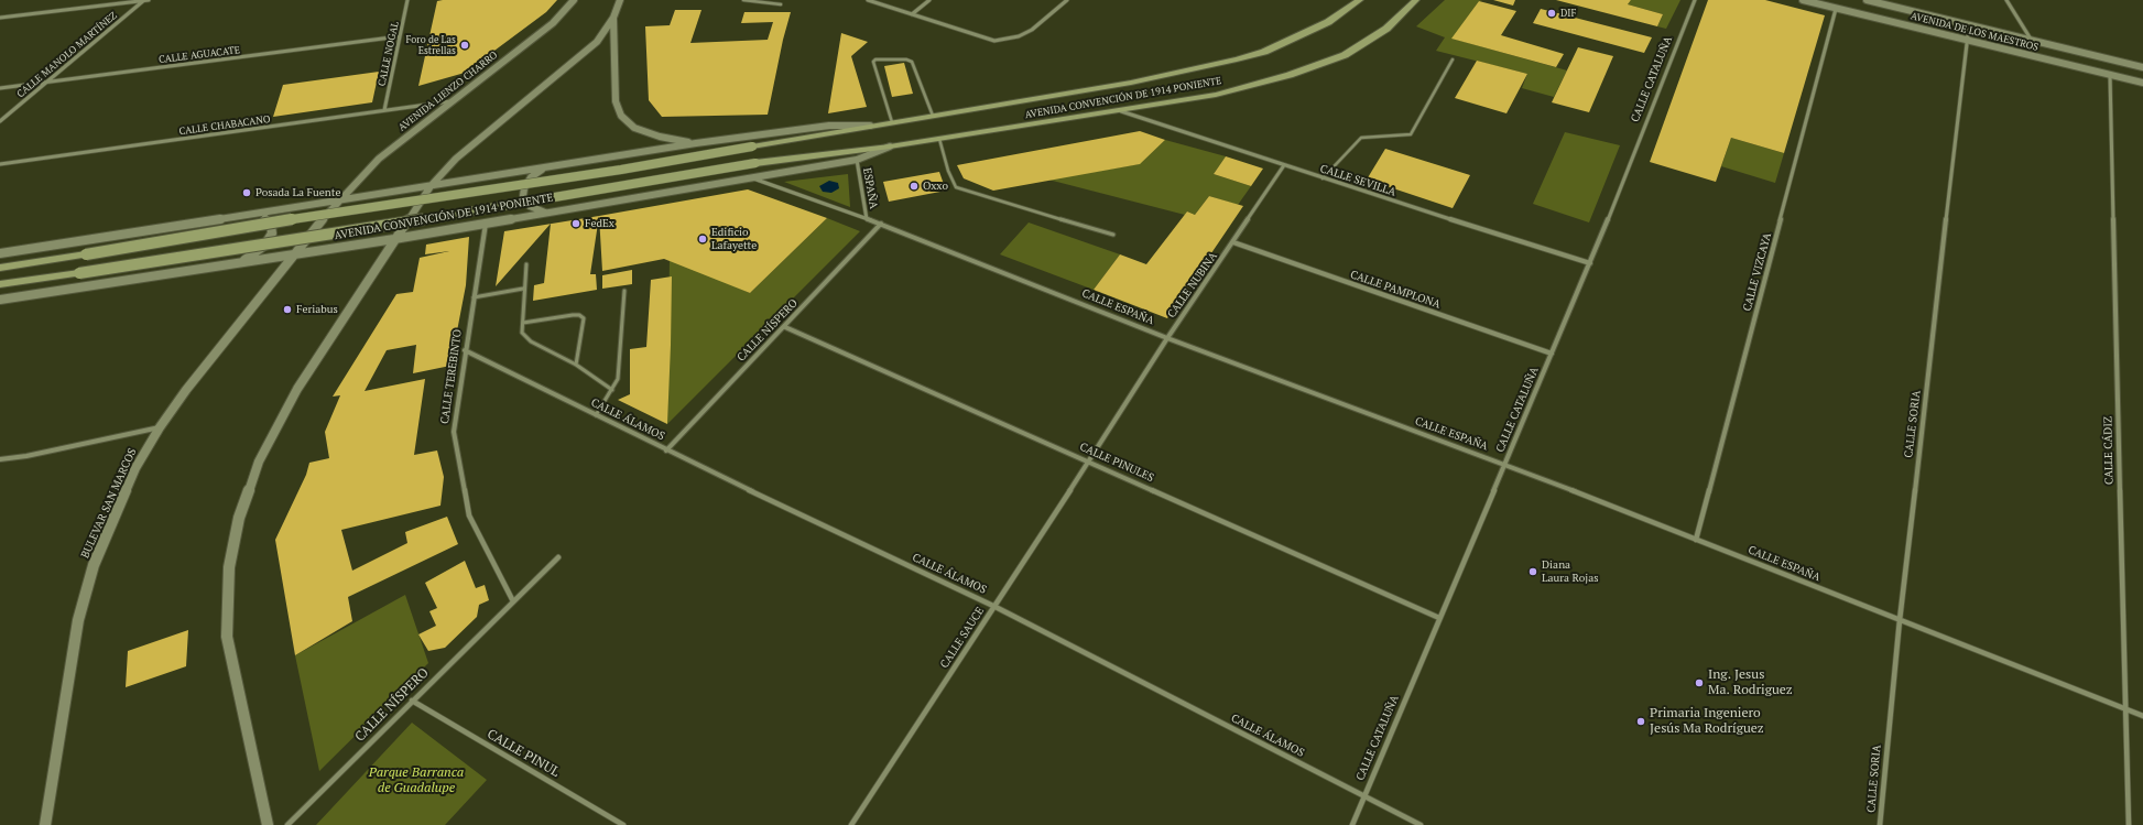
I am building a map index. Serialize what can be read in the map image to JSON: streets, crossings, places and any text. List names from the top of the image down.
{
  "streets": {
    "main road": ["AVENIDA CONVENCIÓN DE 1914 PONIENTE"],
    "street": [
      "AVENIDA DE LOS MAESTROS",
      "CALLE NOGAL",
      "CALLE MANOLO MARTÍNEZ",
      "CALLE AGUACATE",
      "CALLE CATALUÑA",
      "AVENIDA LIENZO CHARRO",
      "CALLE CHABACANO",
      "CALLE SEVILLA",
      "ESPAÑA",
      "CALLE VIZCAYA",
      "CALLE NUBINA",
      "CALLE PAMPLONA",
      "CALLE ESPAÑA",
      "CALLE NÍSPERO",
      "CALLE TEREBINTO",
      "CALLE ÁLAMOS",
      "CALLE SORIA",
      "CALLE CÁDIZ",
      "CALLE PINULES",
      "BULEVAR SAN MARCOS",
      "CALLE SAUCE",
      "CALLE PINUL"
    ]
  },
  "crossings": [
    ["AVENIDA DE LOS MAESTROS", "CALLE VIZCAYA"],
    ["AVENIDA DE LOS MAESTROS", "CALLE SORIA"],
    ["AVENIDA DE LOS MAESTROS", "CALLE CÁDIZ"],
    ["CALLE NOGAL", "CALLE AGUACATE"],
    ["CALLE NOGAL", "CALLE CHABACANO"],
    ["CALLE MANOLO MARTÍNEZ", "CALLE AGUACATE"],
    ["CALLE CATALUÑA", "CALLE SEVILLA"],
    ["CALLE CATALUÑA", "CALLE PAMPLONA"],
    ["CALLE CATALUÑA", "CALLE ESPAÑA"],
    ["CALLE CATALUÑA", "CALLE ÁLAMOS"],
    ["CALLE CATALUÑA", "CALLE PINULES"],
    ["AVENIDA LIENZO CHARRO", "AVENIDA CONVENCIÓN DE 1914 PONIENTE"],
    ["AVENIDA LIENZO CHARRO", "CALLE CHABACANO"],
    ["AVENIDA LIENZO CHARRO", "BULEVAR SAN MARCOS"],
    ["AVENIDA CONVENCIÓN DE 1914 PONIENTE", "CALLE SEVILLA"],
    ["AVENIDA CONVENCIÓN DE 1914 PONIENTE", "ESPAÑA"],
    ["AVENIDA CONVENCIÓN DE 1914 PONIENTE", "CALLE ESPAÑA"],
    ["AVENIDA CONVENCIÓN DE 1914 PONIENTE", "CALLE TEREBINTO"],
    ["AVENIDA CONVENCIÓN DE 1914 PONIENTE", "BULEVAR SAN MARCOS"],
    ["CALLE SEVILLA", "CALLE NUBINA"],
    ["ESPAÑA", "CALLE ESPAÑA"],
    ["CALLE VIZCAYA", "CALLE ESPAÑA"],
    ["CALLE NUBINA", "CALLE PAMPLONA"],
    ["CALLE NUBINA", "CALLE ESPAÑA"],
    ["CALLE NUBINA", "CALLE PINULES"],
    ["CALLE NUBINA", "CALLE SAUCE"],
    ["CALLE ESPAÑA", "CALLE NÍSPERO"],
    ["CALLE ESPAÑA", "CALLE SORIA"],
    ["CALLE ESPAÑA", "CALLE CÁDIZ"],
    ["CALLE NÍSPERO", "CALLE TEREBINTO"],
    ["CALLE NÍSPERO", "CALLE ÁLAMOS"],
    ["CALLE NÍSPERO", "CALLE PINULES"],
    ["CALLE NÍSPERO", "CALLE PINUL"],
    ["CALLE TEREBINTO", "CALLE ÁLAMOS"],
    ["CALLE ÁLAMOS", "CALLE SAUCE"],
    ["CALLE PINULES", "CALLE SAUCE"]
  ],
  "parks": ["Parque Barranca de Guadalupe"],
  "places": [
    "DIF",
    "Foro de Las Estrellas",
    "Oxxo",
    "Posada La Fuente",
    "FedEx",
    "Edificio Lafayette",
    "Feriabus",
    "Diana Laura Rojas",
    "Ing. Jesus Ma. Rodriguez",
    "Primaria Ingeniero Jesús Ma Rodríguez"
  ]
}
